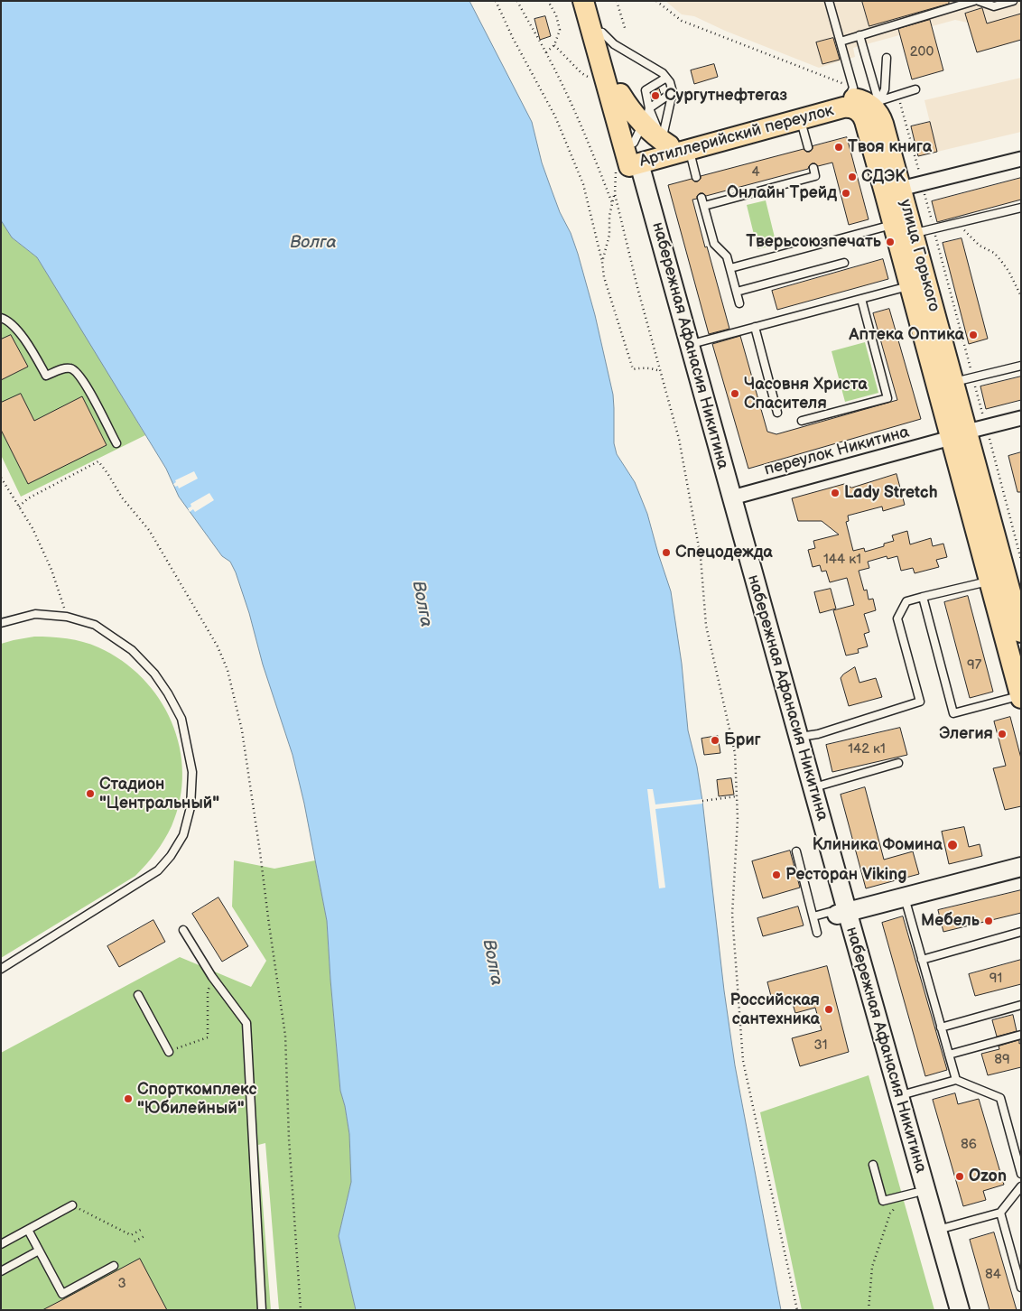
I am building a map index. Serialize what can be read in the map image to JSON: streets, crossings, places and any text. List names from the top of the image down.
{
  "streets": {
    "main road": ["Артиллерийский переулок", "улица Горького", "набережная Афанасия Никитина"],
    "street": ["переулок Никитина"]
  },
  "crossings": [
    ["Артиллерийский переулок", "улица Горького"],
    ["Артиллерийский переулок", "набережная Афанасия Никитина"],
    ["улица Горького", "переулок Никитина"],
    ["набережная Афанасия Никитина", "переулок Никитина"]
  ],
  "water": ["Волга"],
  "places": [
    "Сургутнефтегаз",
    "Твоя книга",
    "СДЭК",
    "Онлайн Трейд",
    "Тверьсоюзпечать",
    "Аптека Оптика",
    "Часовня Христа Спасителя",
    "Lady Stretch",
    "Спецодежда",
    "Элегия",
    "Бриг",
    "Стадион \"Центральный\"",
    "Клиника Фомина",
    "Ресторан Viking",
    "Мебель",
    "Российская сантехника",
    "Спорткомплекс \"Юбилейный\"",
    "Ozon"
  ],
  "house_numbers": [
    "200",
    "4",
    "144 к1",
    "97",
    "142 к1",
    "91",
    "31",
    "89",
    "86",
    "84",
    "3"
  ]
}
